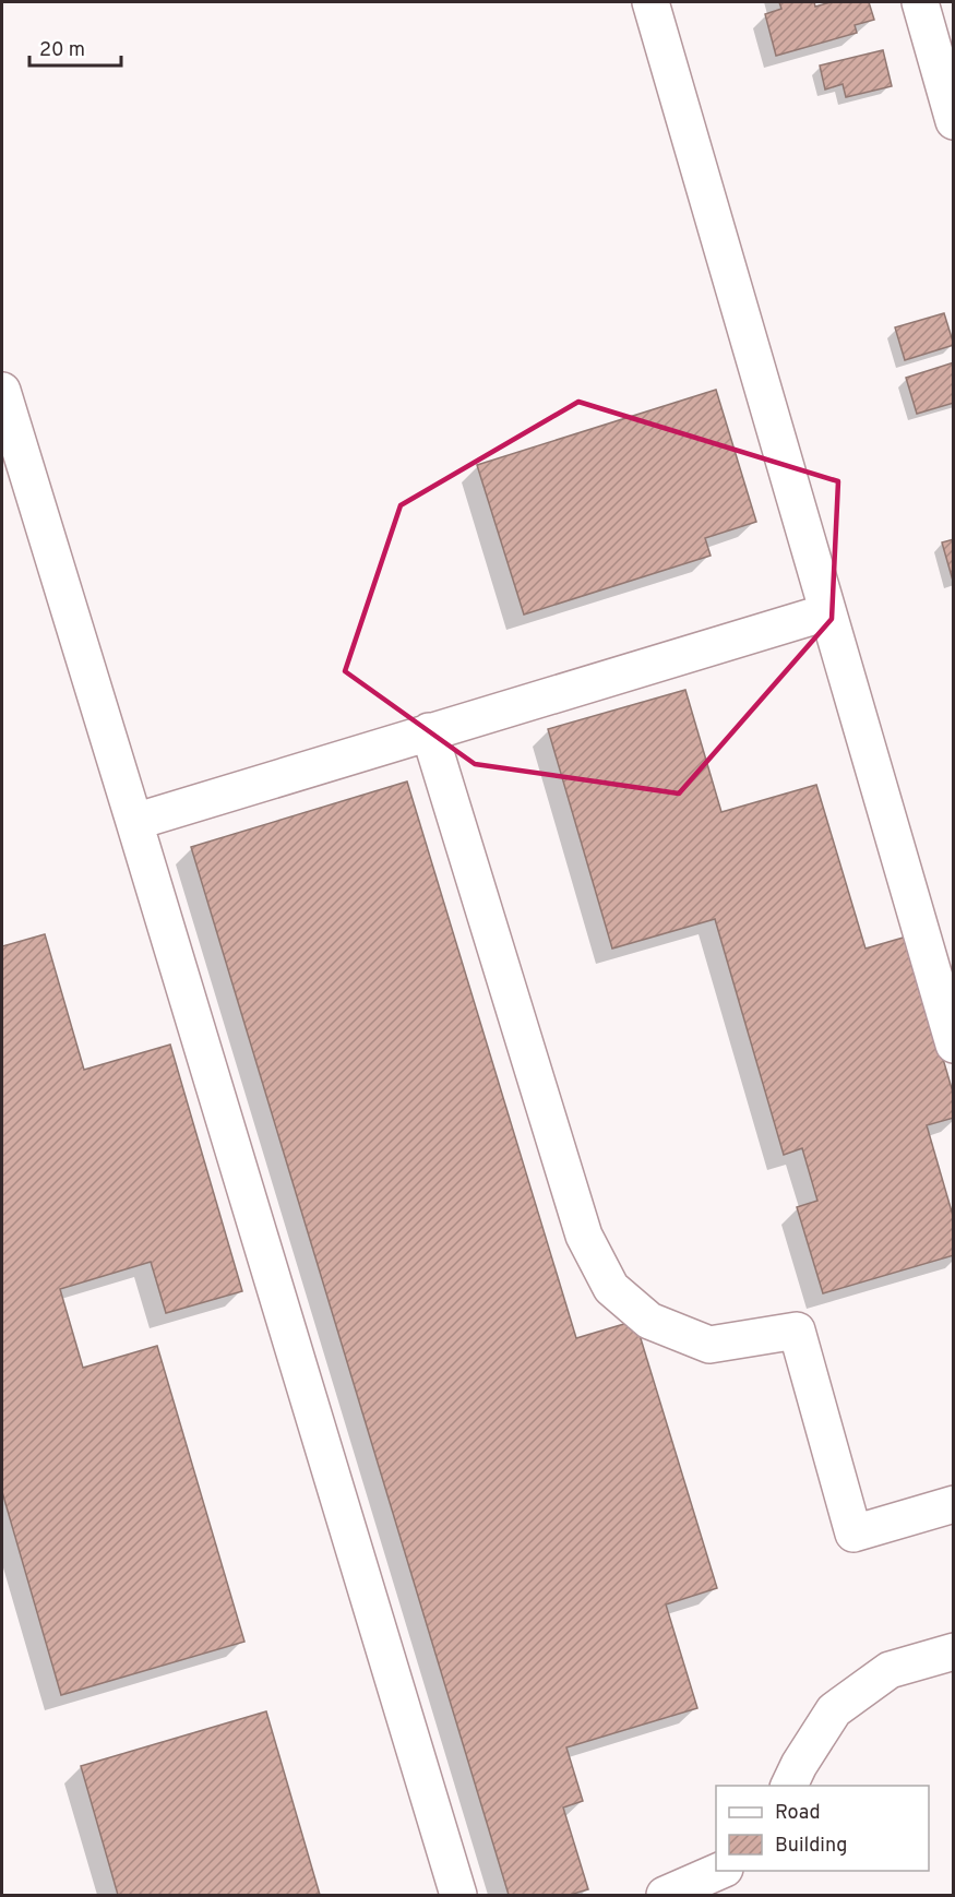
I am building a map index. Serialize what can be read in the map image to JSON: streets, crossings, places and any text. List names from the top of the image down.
{
  "legend": ["Road", "Building"],
  "scale_bar": "20 m"
}
